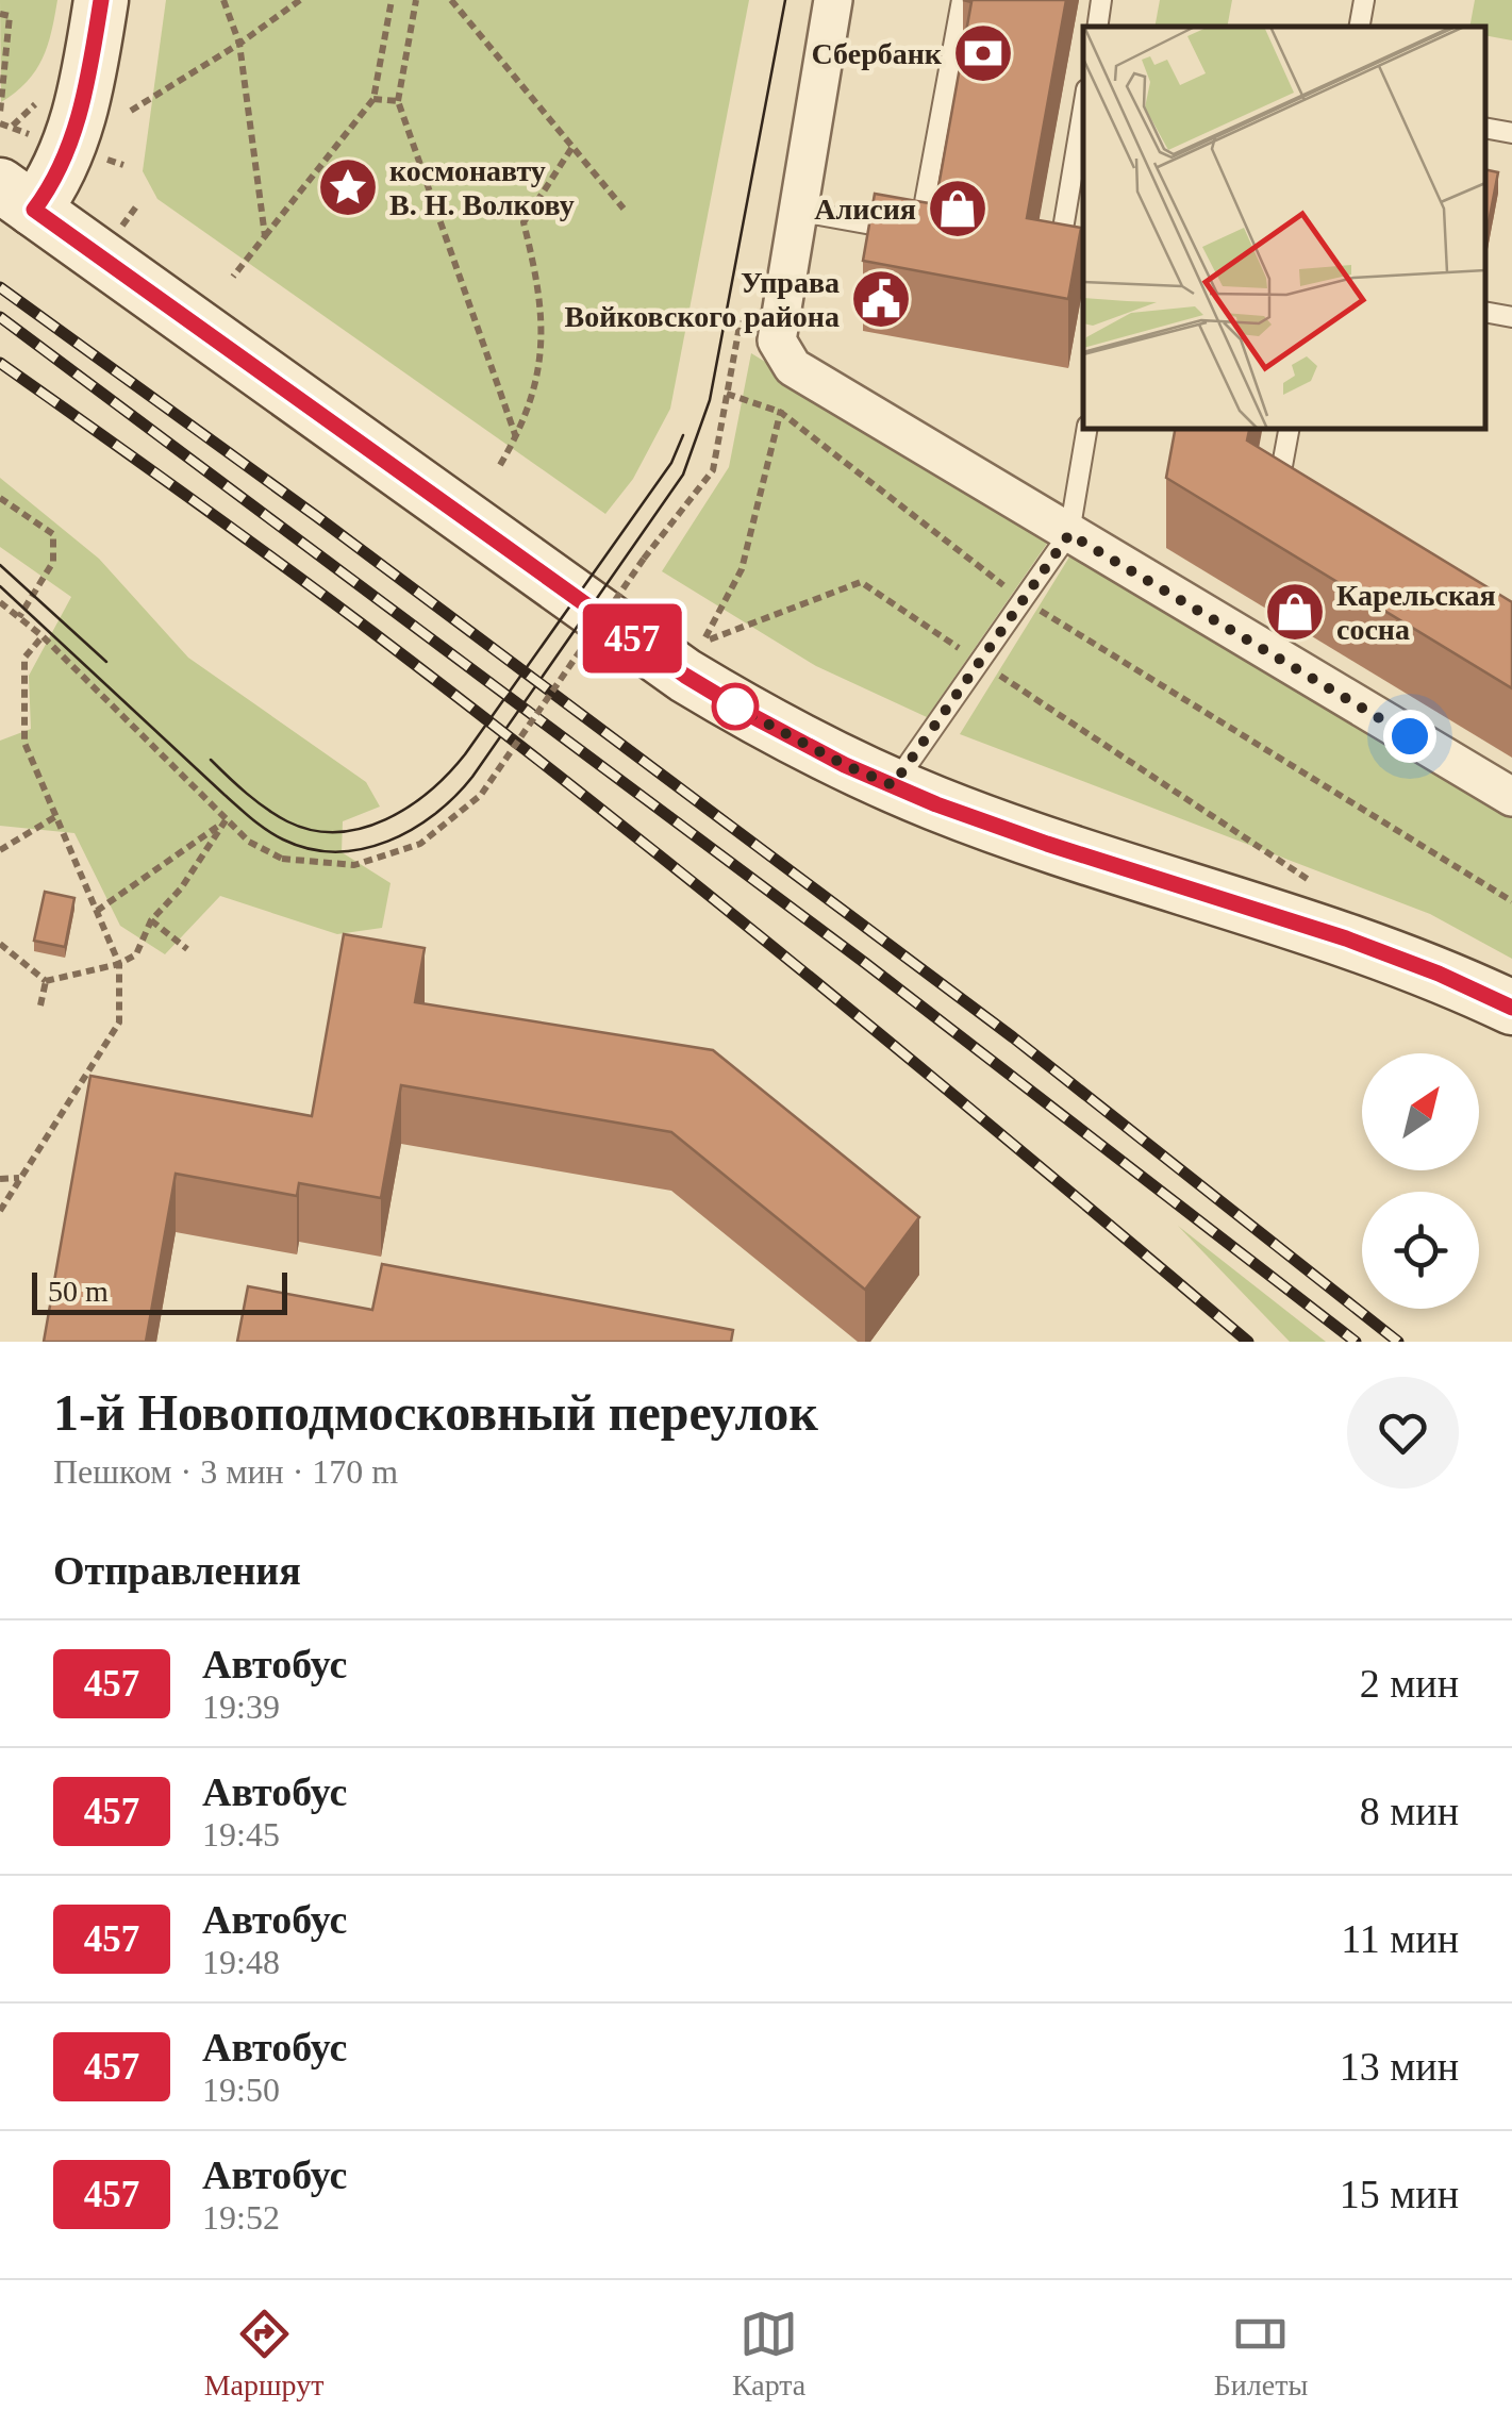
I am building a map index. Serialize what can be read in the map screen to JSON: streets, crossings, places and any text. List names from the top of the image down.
{
  "places": {
    "bank": ["Сбербанк"],
    "place": ["космонавту В. Н. Волкову"],
    "shop": ["Алисия", "Карельская сосна"],
    "public building": ["Управа Войковского района"]
  },
  "lines": ["bus line 457"],
  "scale_bar": "50 m",
  "north": "top right",
  "page": {
    "on_map": "457",
    "scale": "50 m",
    "heading": [
      ["1-й Новоподмосковный переулок", "Пешком · 3 мин · 170 m"],
      "Отправления"
    ],
    "list": [
      {
        "mark": "457",
        "name": "Автобус",
        "note": "19:39",
        "value": "2 мин"
      },
      {
        "mark": "457",
        "name": "Автобус",
        "note": "19:45",
        "value": "8 мин"
      },
      {
        "mark": "457",
        "name": "Автобус",
        "note": "19:48",
        "value": "11 мин"
      },
      {
        "mark": "457",
        "name": "Автобус",
        "note": "19:50",
        "value": "13 мин"
      },
      {
        "mark": "457",
        "name": "Автобус",
        "note": "19:52",
        "value": "15 мин"
      }
    ],
    "tabs": ["Маршрут", "Карта", "Билеты"]
  }
}
